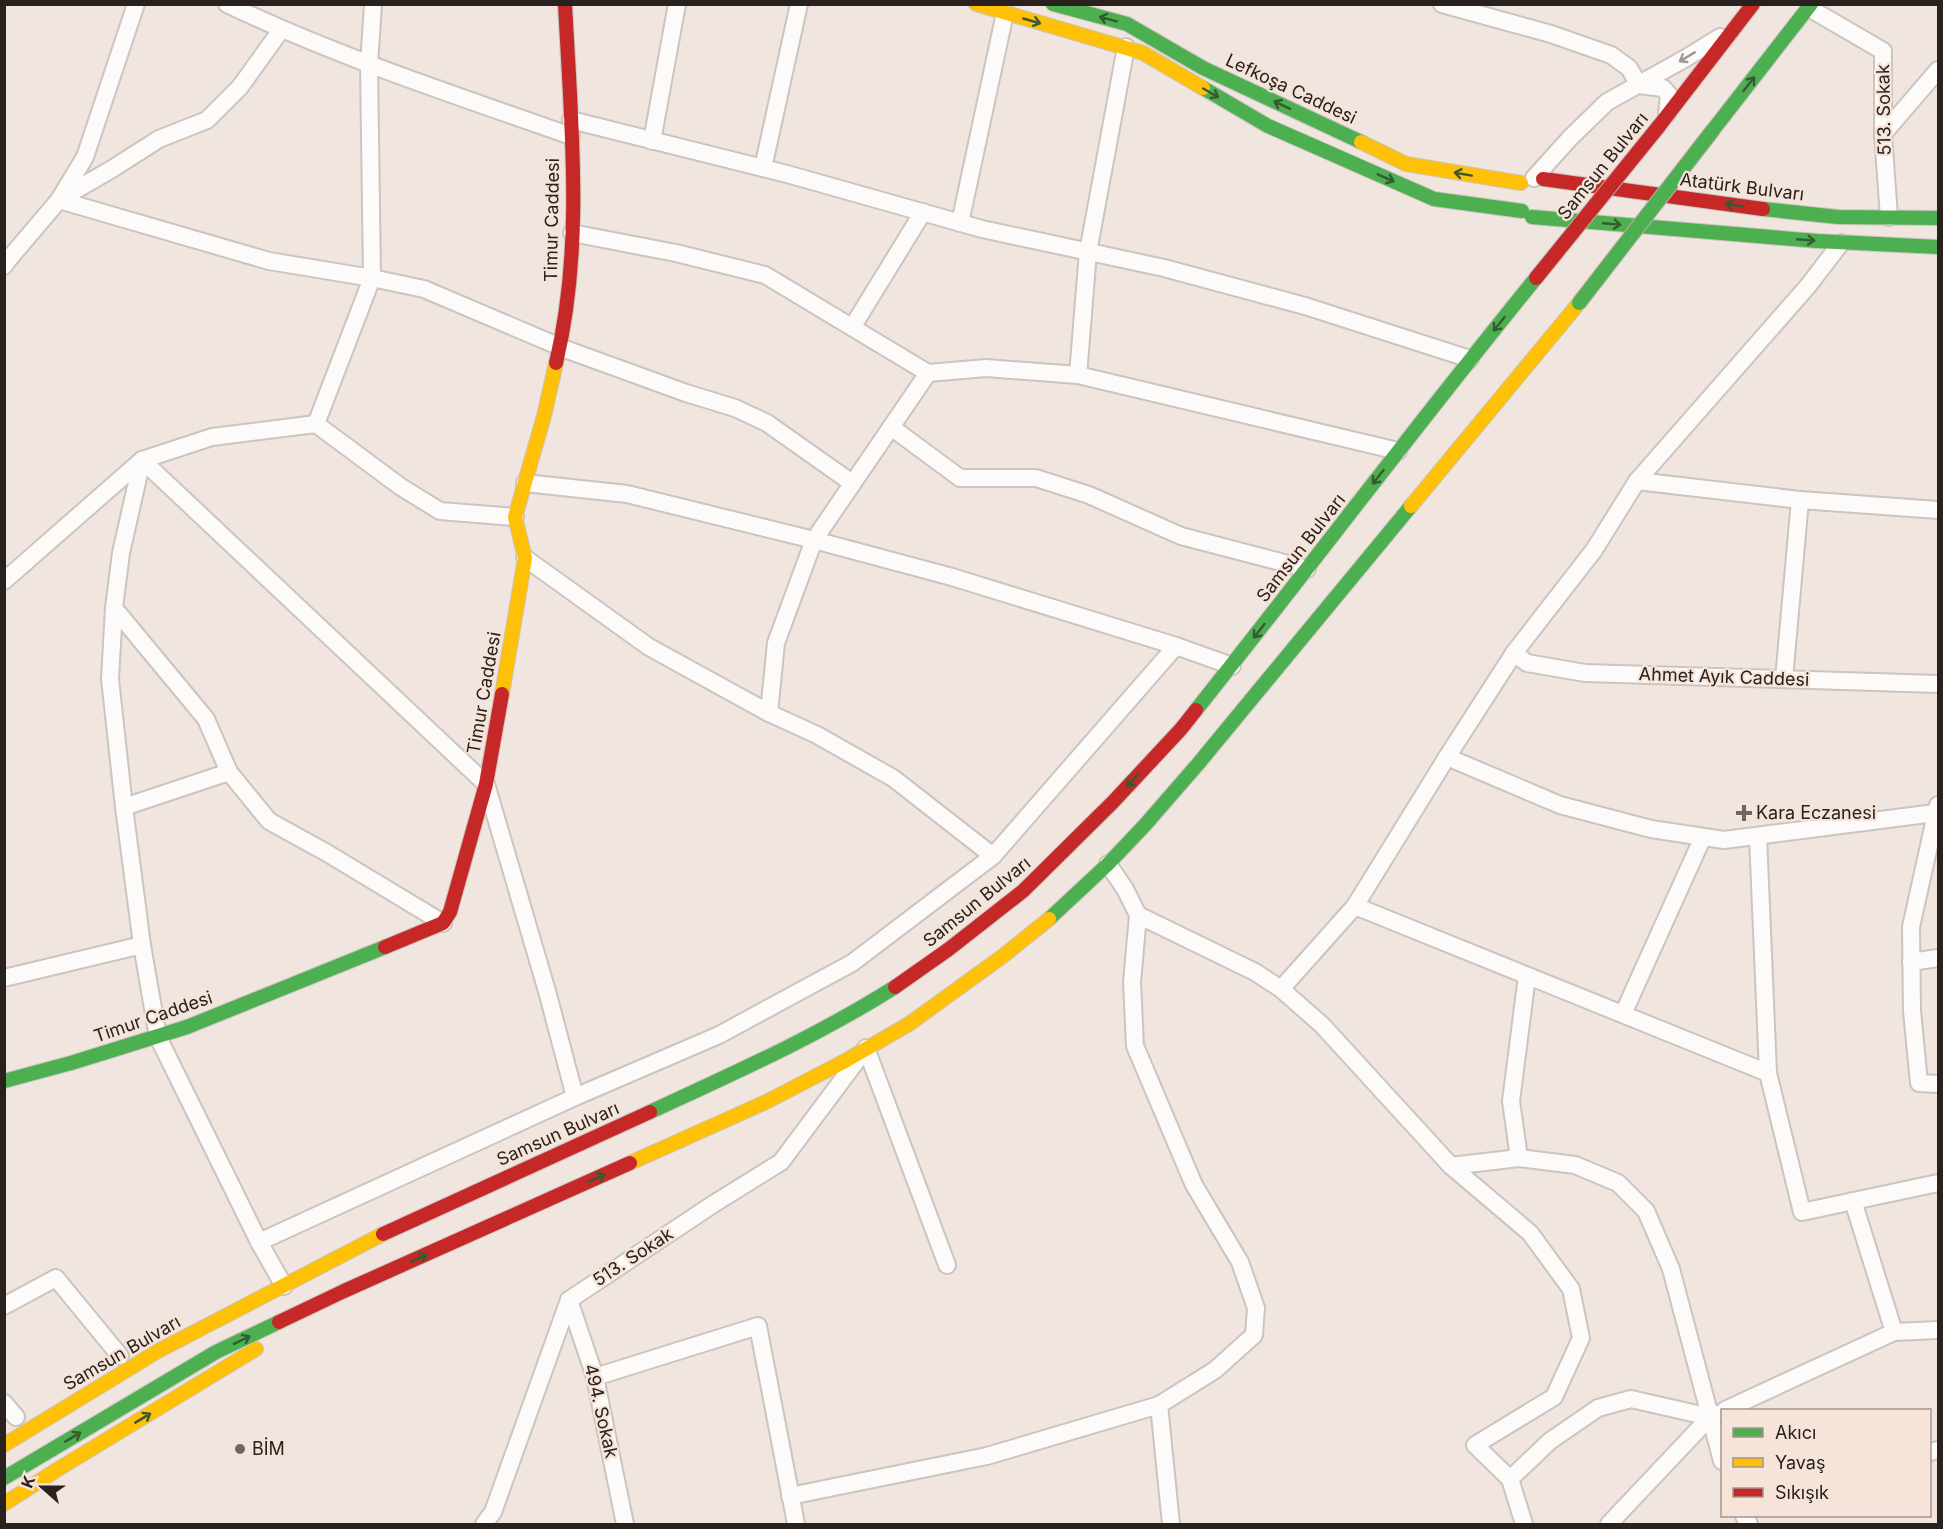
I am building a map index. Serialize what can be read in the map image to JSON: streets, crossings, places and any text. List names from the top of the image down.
{
  "streets": {
    "main road": [
      "Lefkoşa Caddesi",
      "Samsun Bulvarı",
      "Atatürk Bulvarı",
      "Timur Caddesi"
    ],
    "street": ["513. Sokak", "Ahmet Ayık Caddesi", "494. Sokak"]
  },
  "crossings": [
    ["Lefkoşa Caddesi", "Atatürk Bulvarı"],
    ["513. Sokak", "Atatürk Bulvarı"],
    ["513. Sokak", "494. Sokak"]
  ],
  "places": {
    "health": ["Kara Eczanesi"],
    "other": ["BİM"]
  },
  "legend": ["Akıcı", "Yavaş", "Sıkışık"],
  "north": "left"
}
